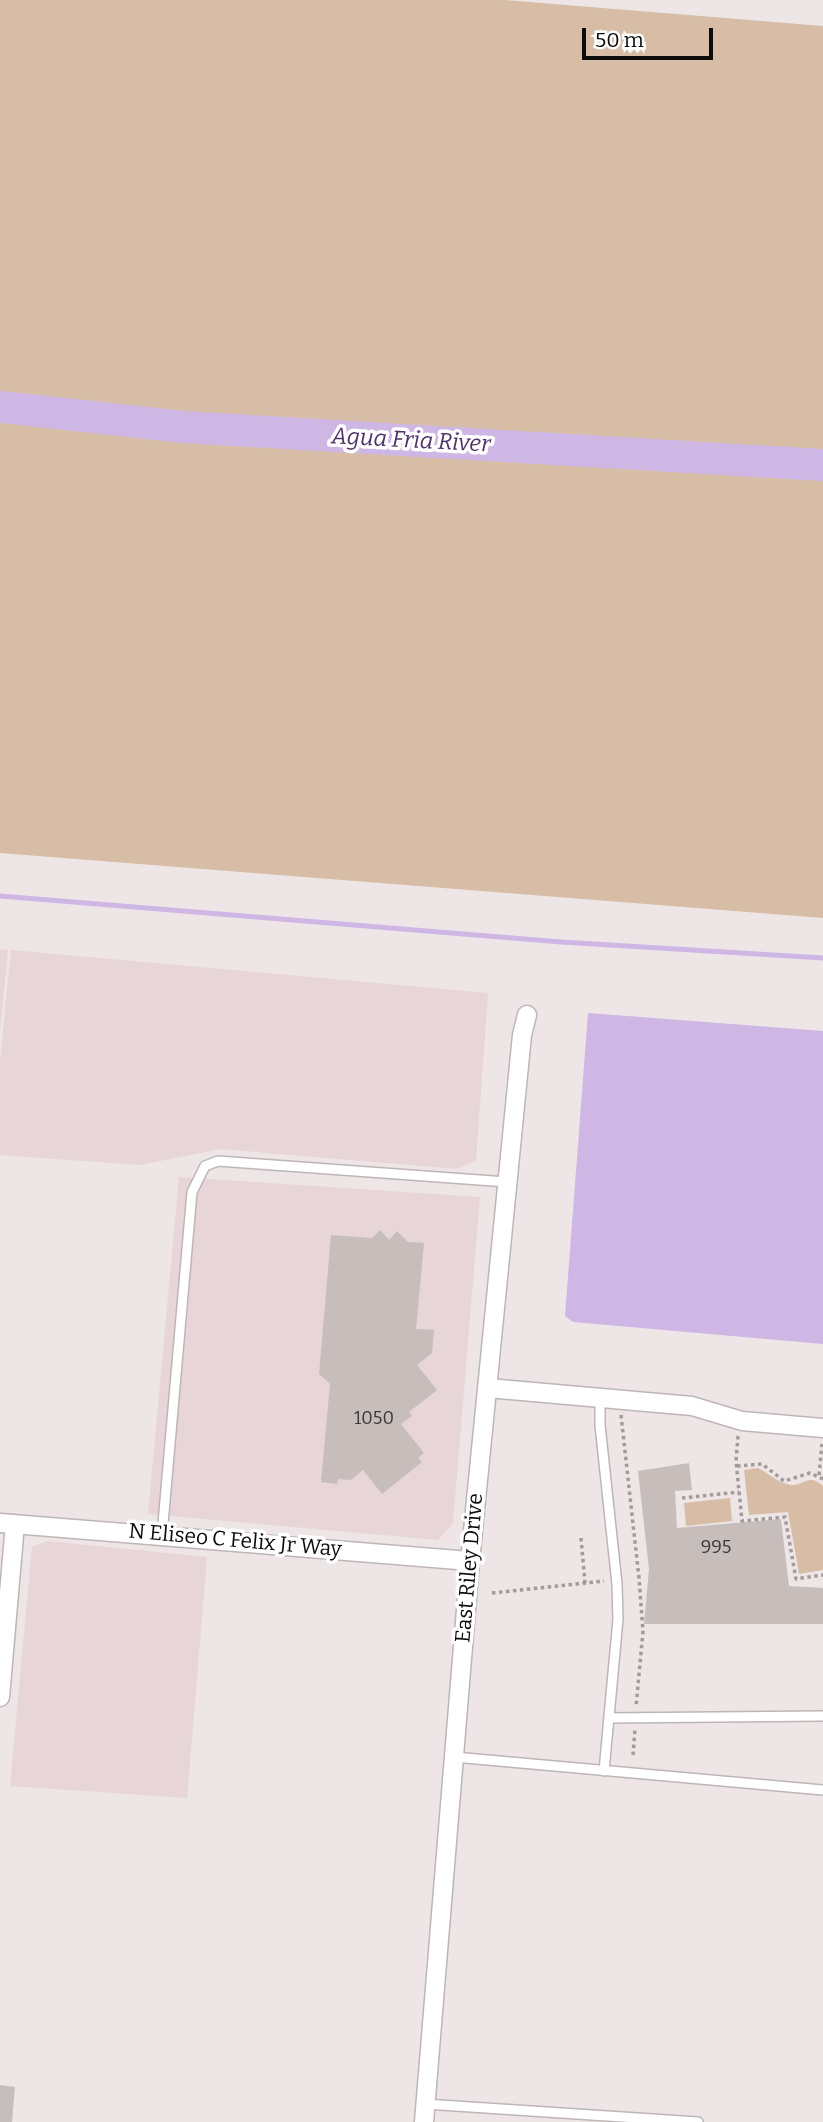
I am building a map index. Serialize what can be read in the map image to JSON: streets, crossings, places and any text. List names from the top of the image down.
{
  "streets": {
    "street": ["N Eliseo C Felix Jr Way", "East Riley Drive"]
  },
  "crossings": [
    ["N Eliseo C Felix Jr Way", "East Riley Drive"]
  ],
  "water": ["Agua Fria River"],
  "house_numbers": ["1050", "995"],
  "scale_bar": "50 m"
}
